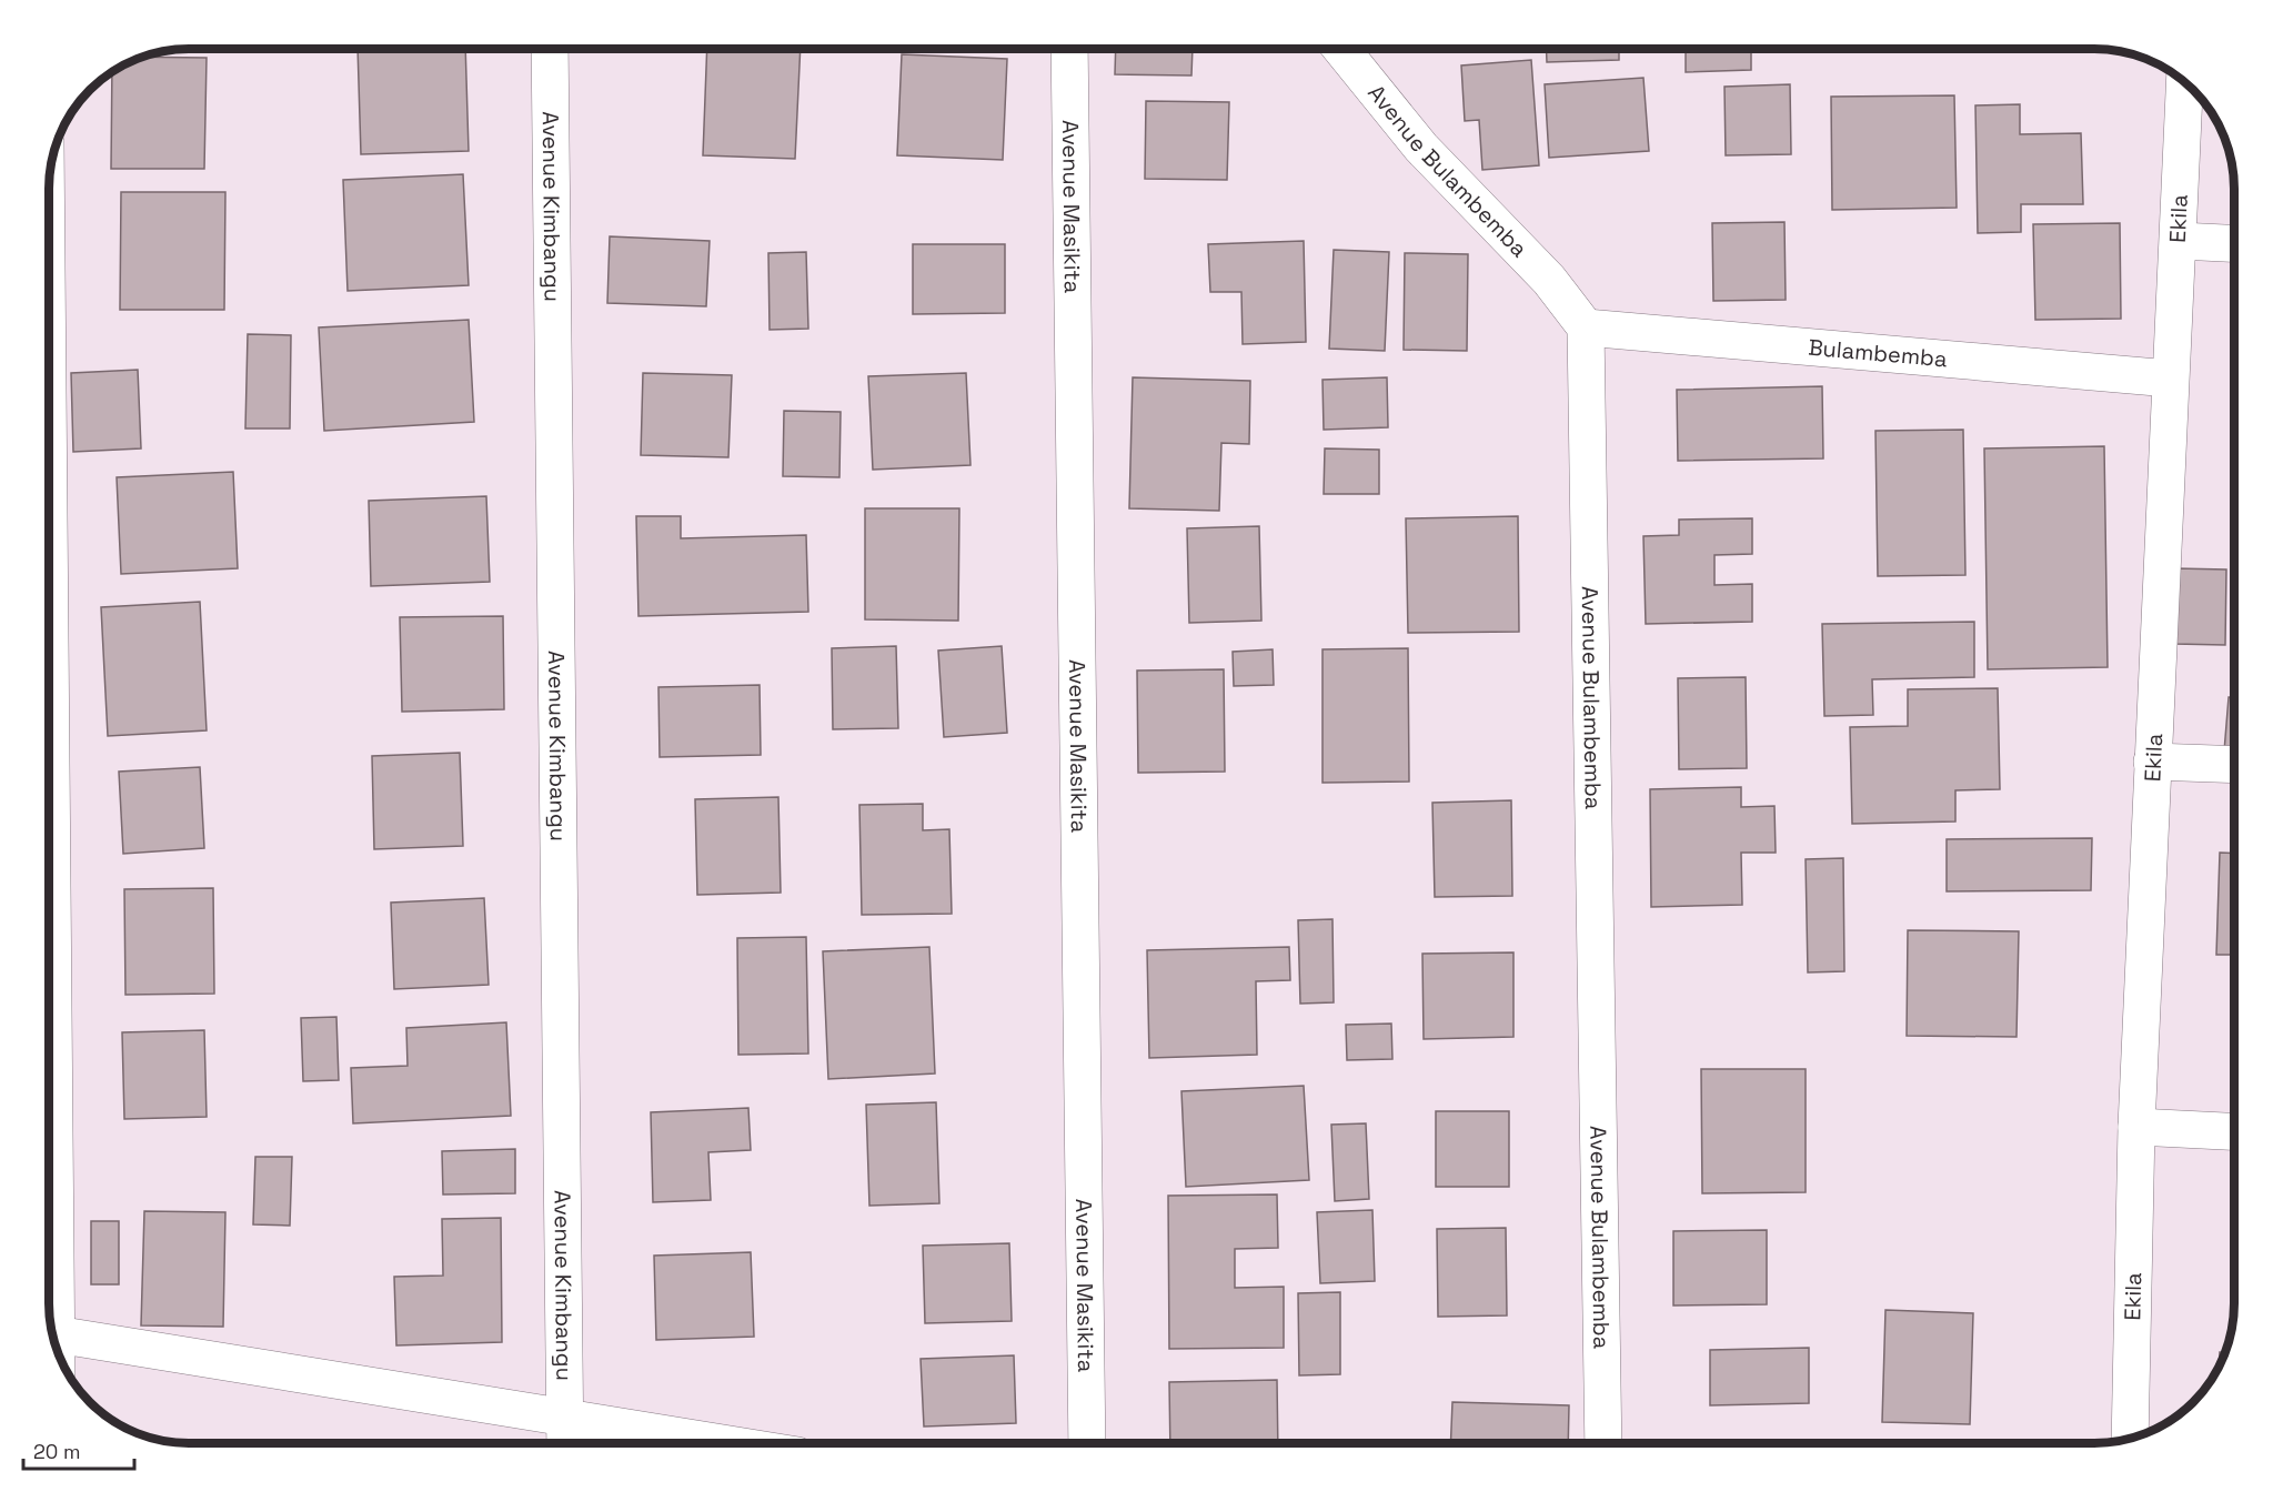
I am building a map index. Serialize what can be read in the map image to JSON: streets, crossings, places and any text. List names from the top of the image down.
{
  "streets": {
    "street": [
      "Avenue Bulambemba",
      "Avenue Kimbangu",
      "Avenue Masikita",
      "Ekila",
      "Bulambemba"
    ]
  },
  "crossings": [
    ["Avenue Bulambemba", "Bulambemba"],
    ["Ekila", "Bulambemba"]
  ],
  "scale_bar": "20 m"
}
